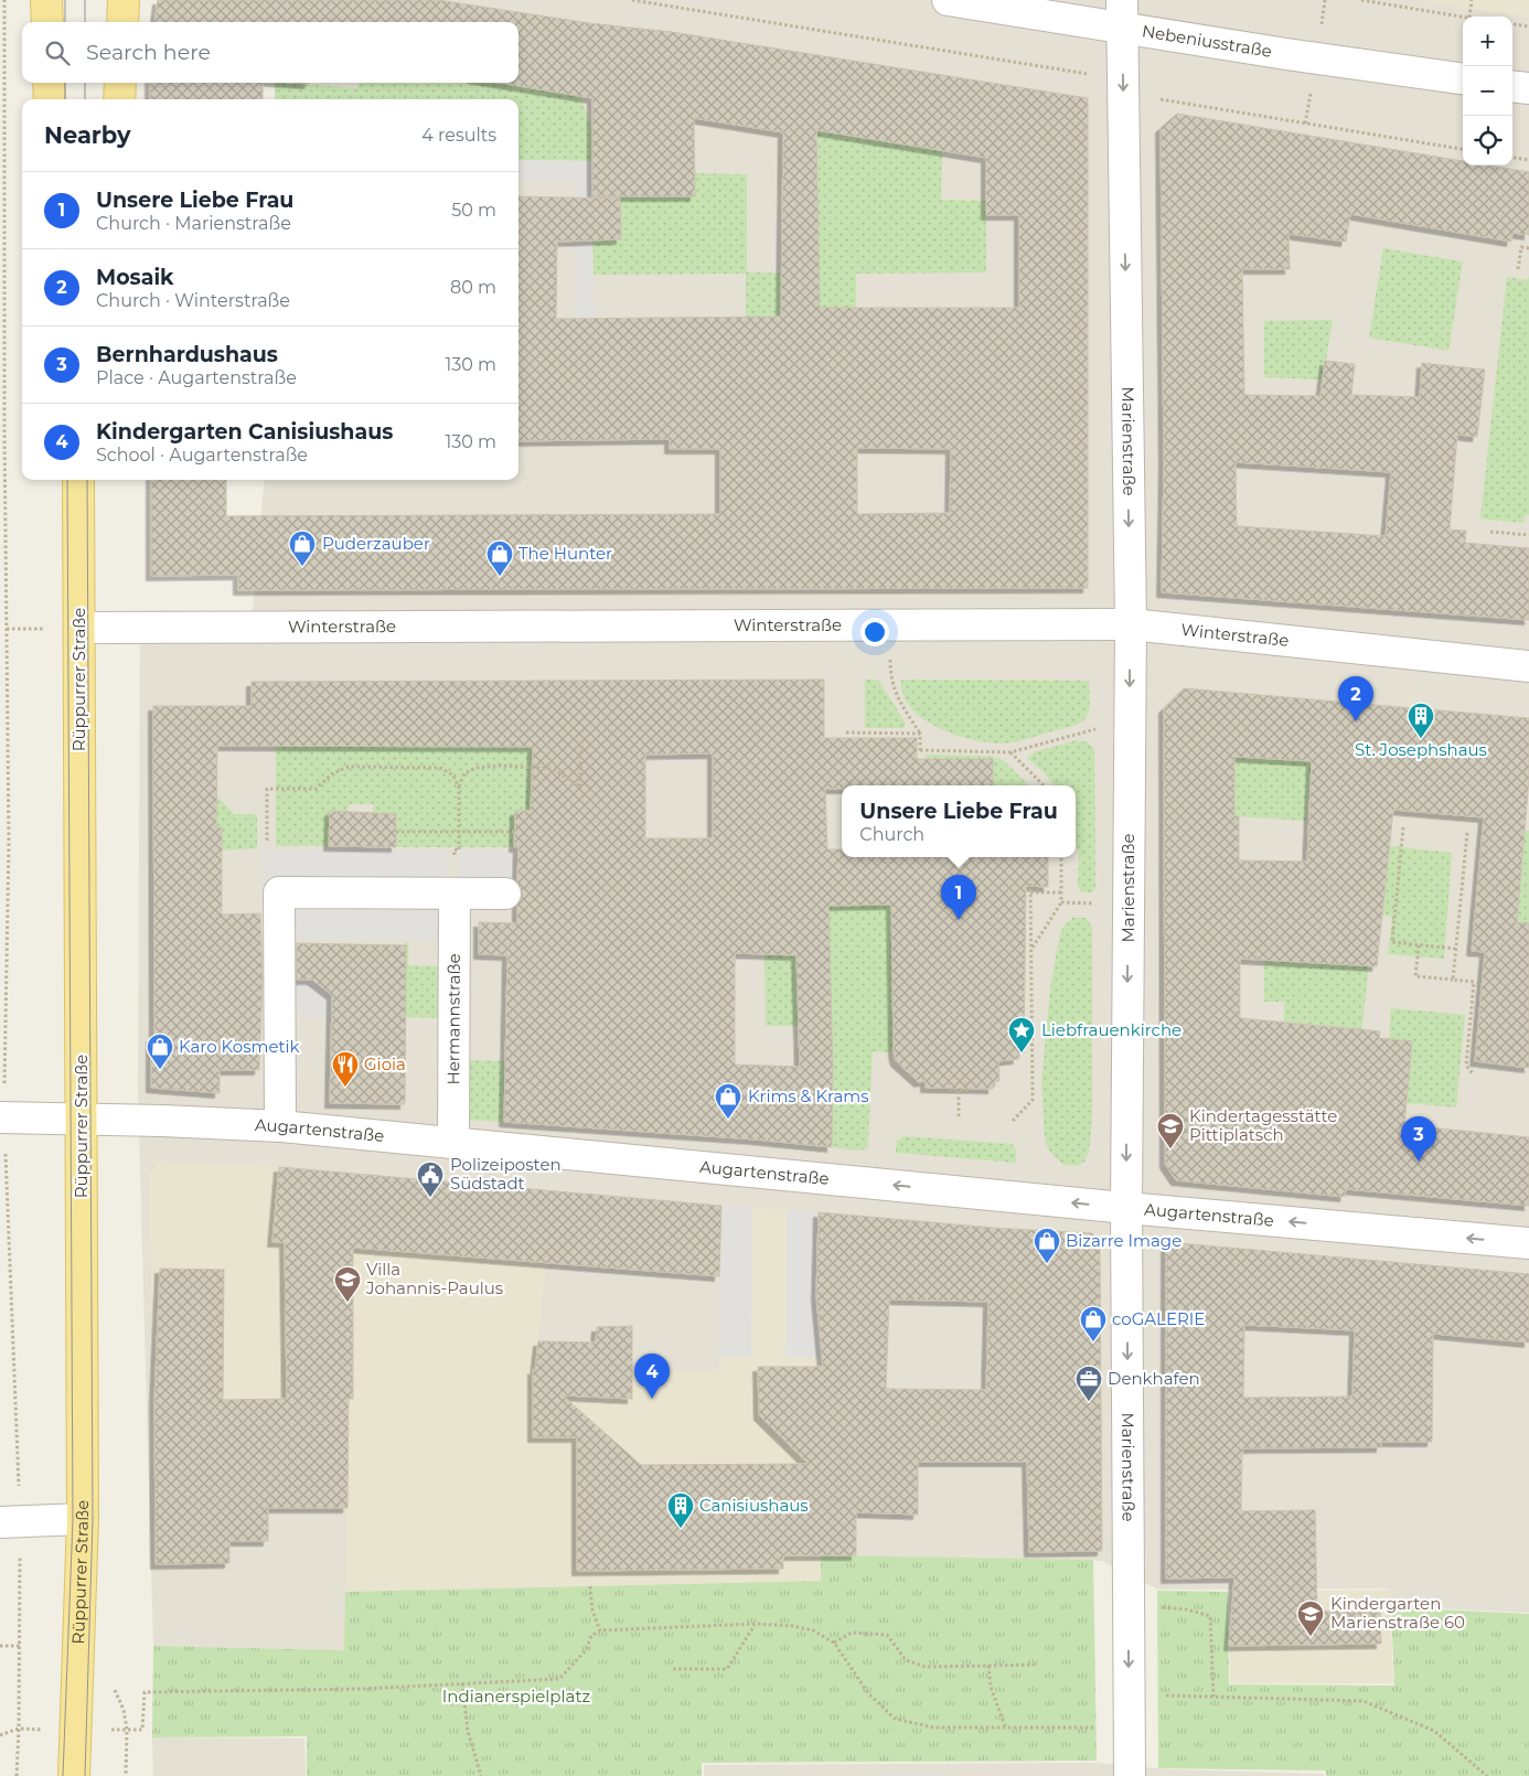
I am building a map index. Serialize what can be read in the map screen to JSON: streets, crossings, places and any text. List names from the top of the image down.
{
  "streets": {
    "main road": ["Rüppurrer Straße"],
    "street": [
      "Nebeniusstraße",
      "Marienstraße",
      "Winterstraße",
      "Hermannstraße",
      "Augartenstraße"
    ]
  },
  "crossings": [
    ["Nebeniusstraße", "Marienstraße"],
    ["Marienstraße", "Winterstraße"],
    ["Marienstraße", "Augartenstraße"],
    ["Winterstraße", "Rüppurrer Straße"],
    ["Rüppurrer Straße", "Augartenstraße"],
    ["Hermannstraße", "Augartenstraße"]
  ],
  "one_way": ["Marienstraße", "Augartenstraße"],
  "parks": ["Indianerspielplatz"],
  "places": {
    "shop": [
      "Puderzauber",
      "The Hunter",
      "Karo Kosmetik",
      "Krims & Krams",
      "Bizarre Image",
      "coGALERIE"
    ],
    "building": ["St. Josephshaus", "Canisiushaus"],
    "place": ["Liebfrauenkirche"],
    "restaurant": ["Gioia"],
    "school or university": ["Kindertagesstätte Pittiplatsch", "Villa Johannis-Paulus", "Kindergarten Marienstraße 60"],
    "public building": ["Polizeiposten Südstadt"],
    "office": ["Denkhafen"]
  },
  "page": {
    "map_buttons": ["+", "−"],
    "search": "Search here",
    "heading": ["Nearby", "4 results"],
    "list": [
      {
        "mark": "1",
        "name": "Unsere Liebe Frau",
        "note": "Church · Marienstraße",
        "value": "50 m"
      },
      {
        "mark": "2",
        "name": "Mosaik",
        "note": "Church · Winterstraße",
        "value": "80 m"
      },
      {
        "mark": "3",
        "name": "Bernhardushaus",
        "note": "Place · Augartenstraße",
        "value": "130 m"
      },
      {
        "mark": "4",
        "name": "Kindergarten Canisiushaus",
        "note": "School · Augartenstraße",
        "value": "130 m"
      }
    ],
    "pins": [
      "2",
      "1",
      "3",
      "4"
    ],
    "popup": ["Unsere Liebe Frau", "Church"]
  }
}
